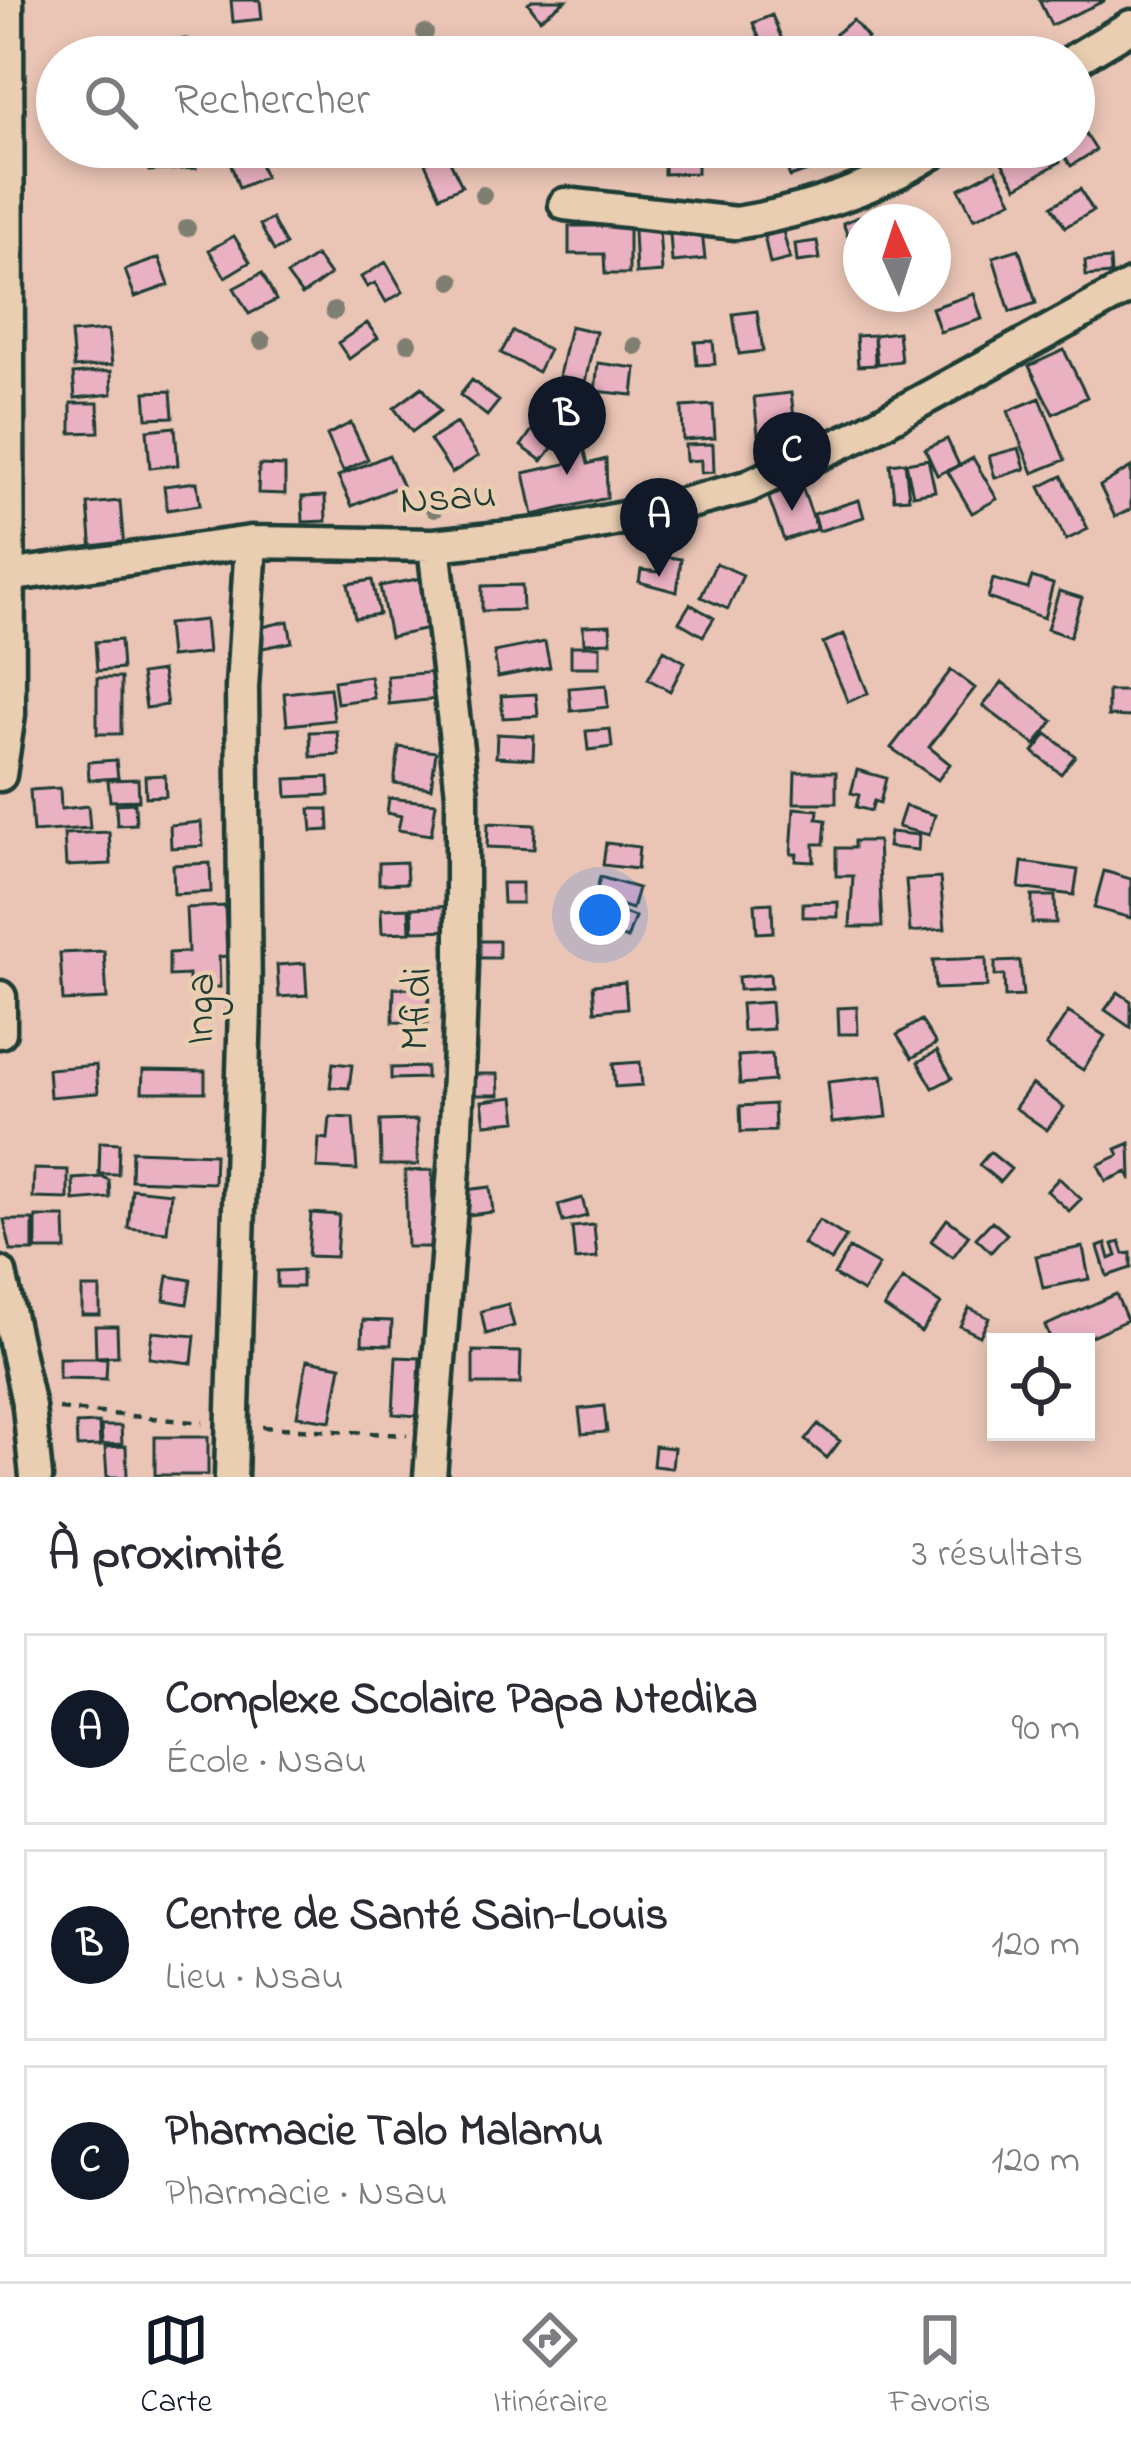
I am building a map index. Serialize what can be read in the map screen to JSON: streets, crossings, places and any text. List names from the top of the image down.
{
  "streets": {
    "street": ["Nsau", "Inga", "Mfidi"]
  },
  "crossings": [
    ["Nsau", "Inga"],
    ["Nsau", "Mfidi"]
  ],
  "north": "top",
  "page": {
    "search": "Rechercher",
    "pins": ["B", "C", "A"],
    "heading": ["À proximité", "3 résultats"],
    "list": [
      {
        "mark": "A",
        "name": "Complexe Scolaire Papa Ntedika",
        "note": "École · Nsau",
        "value": "90 m"
      },
      {
        "mark": "B",
        "name": "Centre de Santé Sain-Louis",
        "note": "Lieu · Nsau",
        "value": "120 m"
      },
      {
        "mark": "C",
        "name": "Pharmacie Talo Malamu",
        "note": "Pharmacie · Nsau",
        "value": "120 m"
      }
    ],
    "nav": ["Carte", "Itinéraire", "Favoris"]
  }
}
